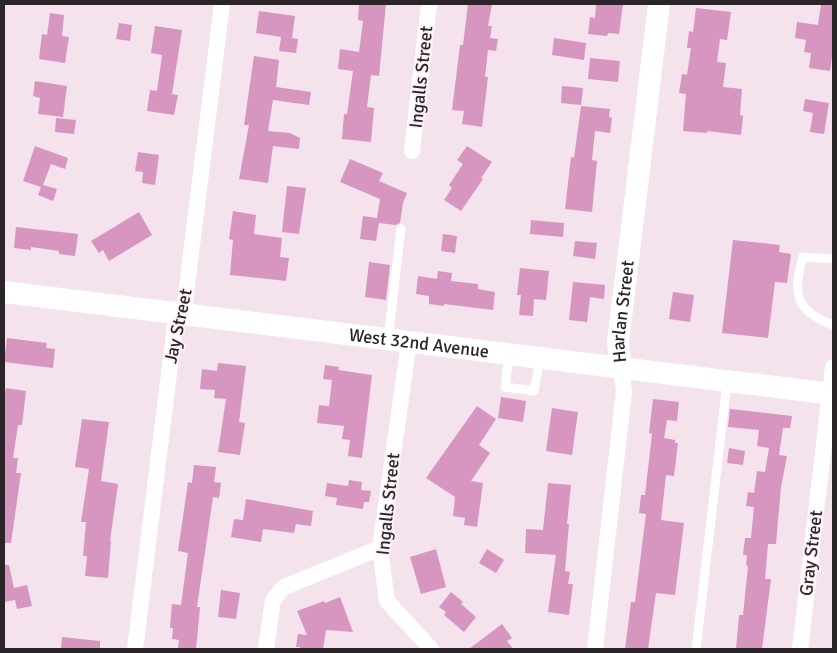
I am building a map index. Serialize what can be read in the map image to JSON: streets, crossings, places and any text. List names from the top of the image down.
{
  "streets": {
    "street": [
      "Ingalls Street",
      "Harlan Street",
      "Jay Street",
      "West 32nd Avenue",
      "Gray Street"
    ]
  },
  "crossings": [
    ["Ingalls Street", "West 32nd Avenue"],
    ["Harlan Street", "West 32nd Avenue"],
    ["Jay Street", "West 32nd Avenue"],
    ["West 32nd Avenue", "Gray Street"]
  ]
}
